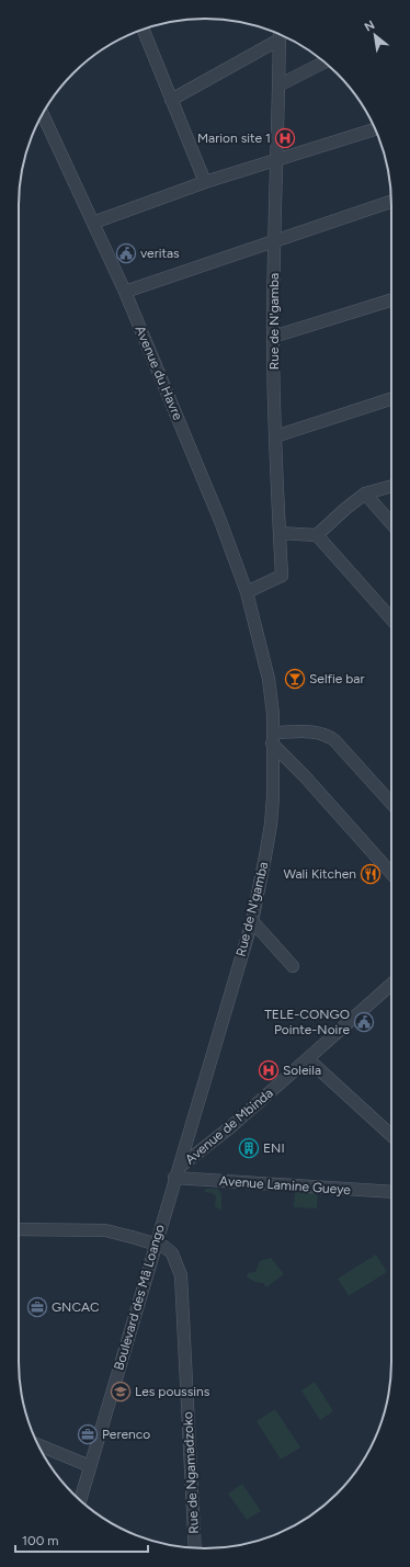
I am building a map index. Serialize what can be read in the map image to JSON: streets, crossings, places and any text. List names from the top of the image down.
{
  "streets": {
    "street": [
      "Rue de N'gamba",
      "Avenue du Havre",
      "Avenue de Mbinda",
      "Avenue Lamine Gueye",
      "Boulevard des Mâ Loango",
      "Rue de Ngamadzoko"
    ]
  },
  "crossings": [
    ["Rue de N'gamba", "Avenue du Havre"],
    ["Rue de N'gamba", "Avenue de Mbinda"],
    ["Rue de N'gamba", "Avenue Lamine Gueye"],
    ["Rue de N'gamba", "Boulevard des Mâ Loango"],
    ["Avenue de Mbinda", "Avenue Lamine Gueye"],
    ["Avenue de Mbinda", "Boulevard des Mâ Loango"],
    ["Avenue Lamine Gueye", "Boulevard des Mâ Loango"],
    ["Boulevard des Mâ Loango", "Rue de Ngamadzoko"]
  ],
  "places": {
    "hospital": ["Marion site 1", "Soleila"],
    "public building": ["veritas", "TELE-CONGO Pointe-Noire"],
    "bar": ["Selfie bar"],
    "restaurant": ["Wali Kitchen"],
    "building": ["ENI"],
    "office": ["GNCAC", "Perenco"],
    "school or university": ["Les poussins"]
  },
  "scale_bar": "100 m",
  "north": "top left"
}
